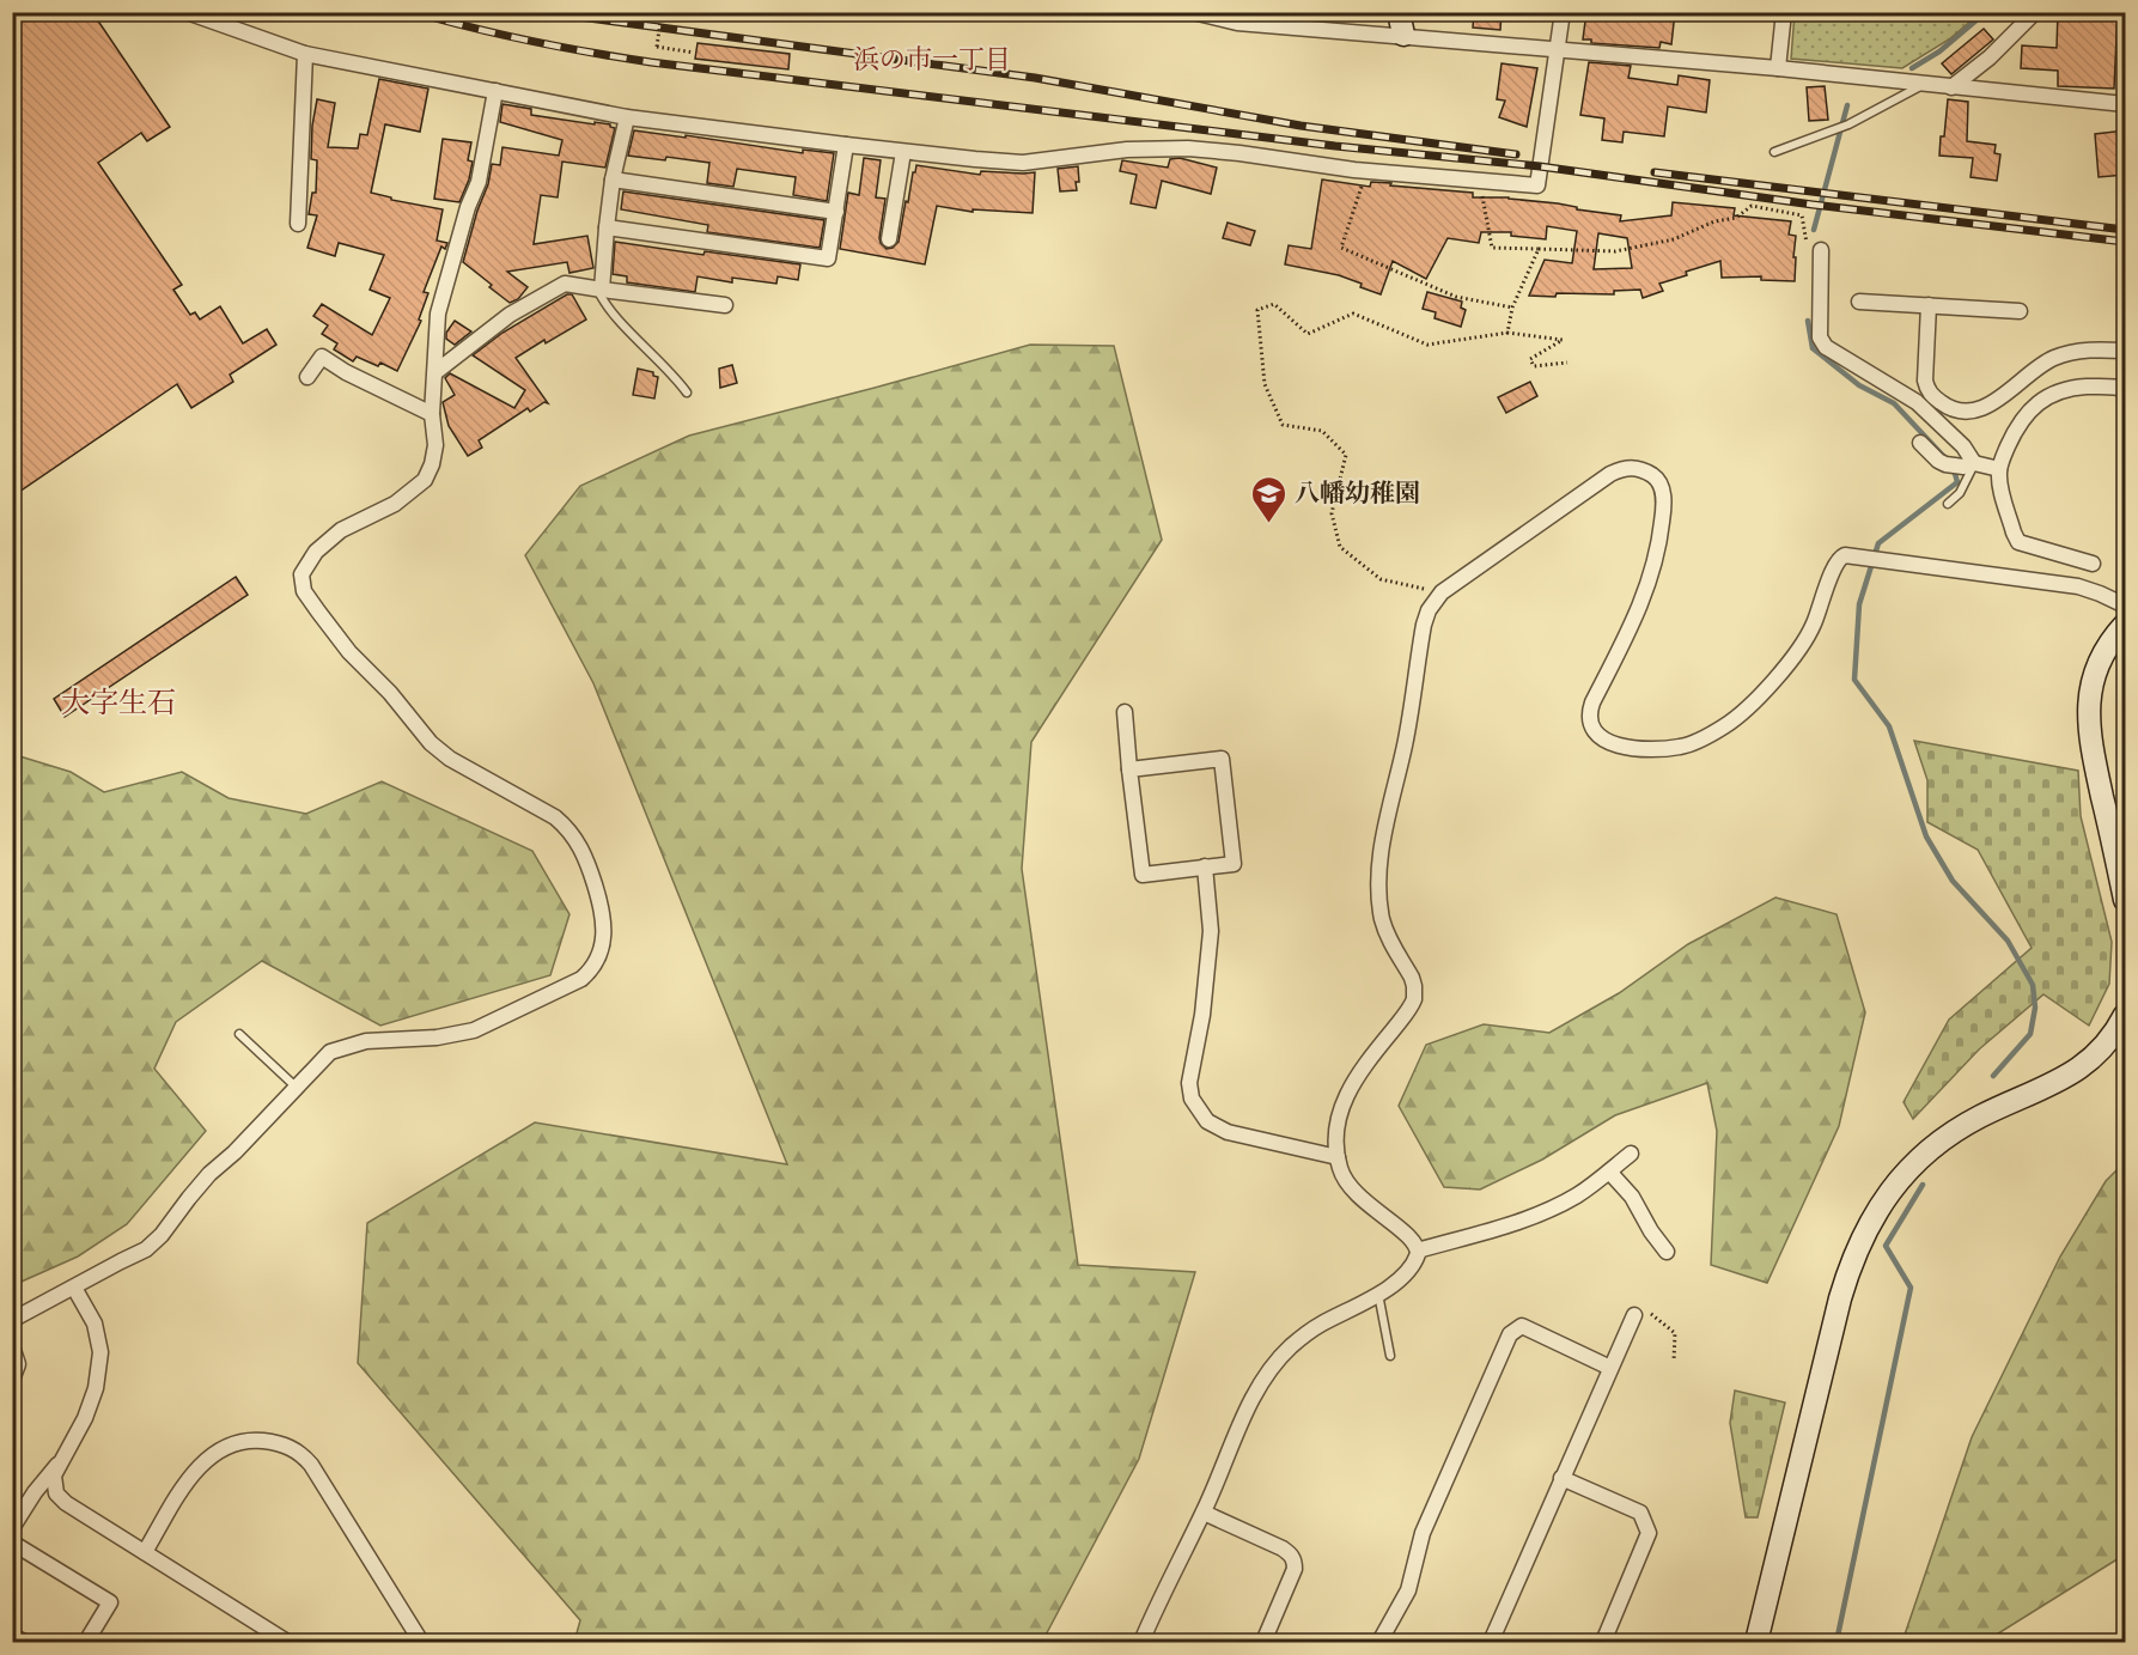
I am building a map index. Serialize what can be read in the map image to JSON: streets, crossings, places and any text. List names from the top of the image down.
{
  "districts": ["浜の市一丁目", "大字生石"],
  "places": {
    "school or university": ["八幡幼稚園"]
  }
}
